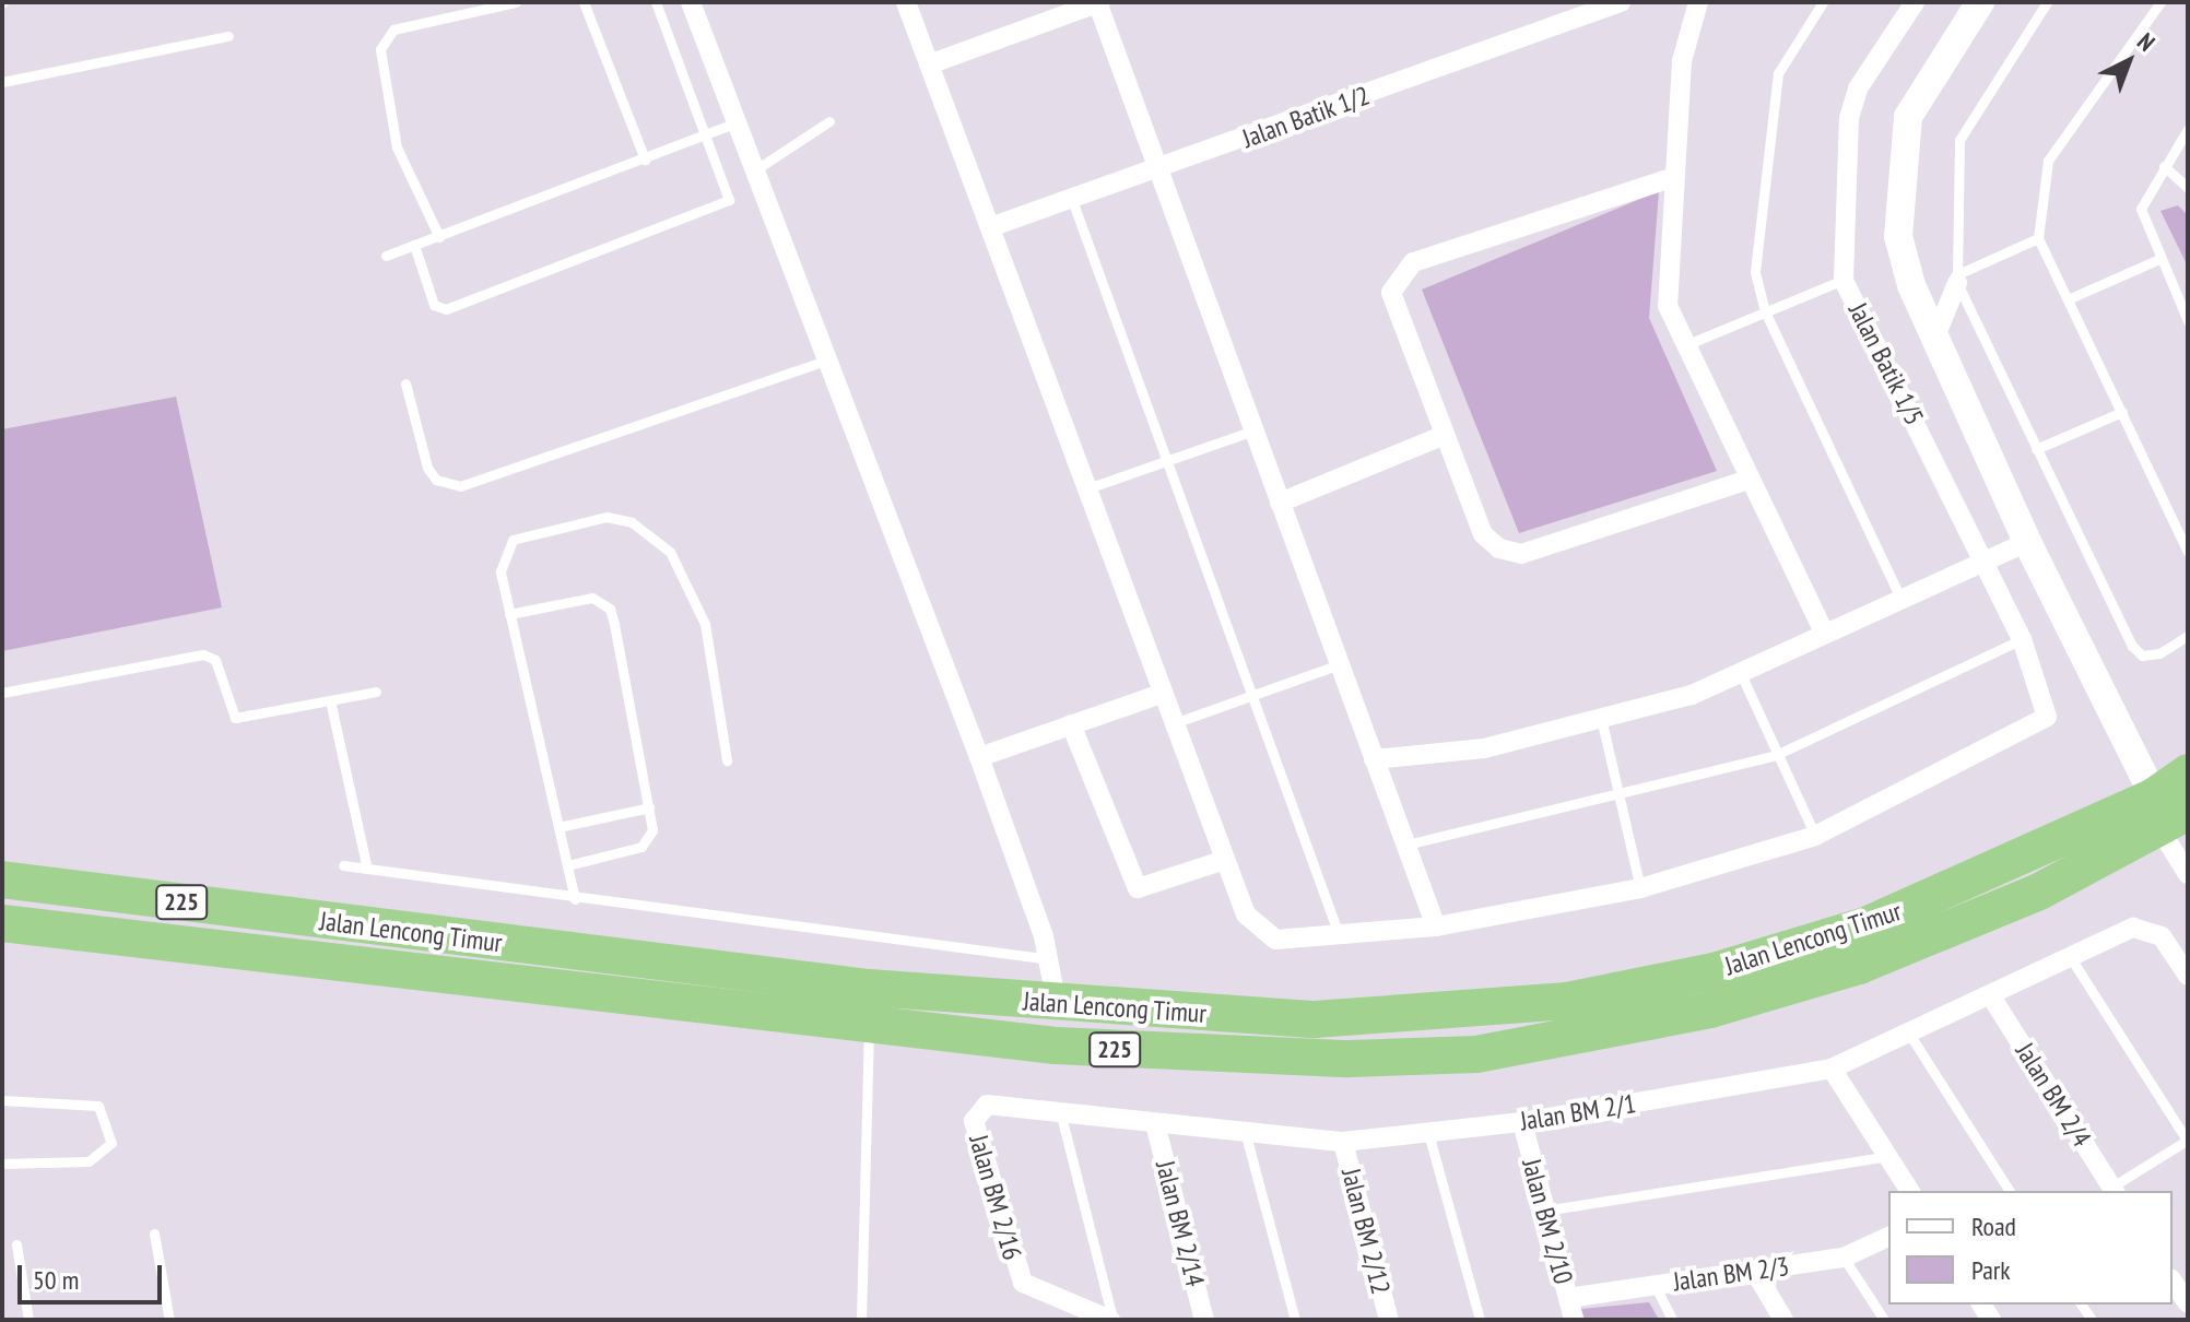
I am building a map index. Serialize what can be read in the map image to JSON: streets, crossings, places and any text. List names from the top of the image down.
{
  "streets": {
    "highway": ["225", "Jalan Lencong Timur"],
    "street": [
      "Jalan Batik 1/2",
      "Jalan Batik 1/5",
      "Jalan BM 2/4",
      "Jalan BM 2/1",
      "Jalan BM 2/16",
      "Jalan BM 2/10",
      "Jalan BM 2/14",
      "Jalan BM 2/12",
      "Jalan BM 2/3"
    ]
  },
  "crossings": [
    ["Jalan BM 2/4", "Jalan BM 2/1"],
    ["Jalan BM 2/1", "Jalan BM 2/16"],
    ["Jalan BM 2/1", "Jalan BM 2/10"],
    ["Jalan BM 2/1", "Jalan BM 2/14"],
    ["Jalan BM 2/1", "Jalan BM 2/12"],
    ["Jalan BM 2/10", "Jalan BM 2/3"]
  ],
  "legend": ["Road", "Park"],
  "scale_bar": "50 m",
  "north": "top right"
}
